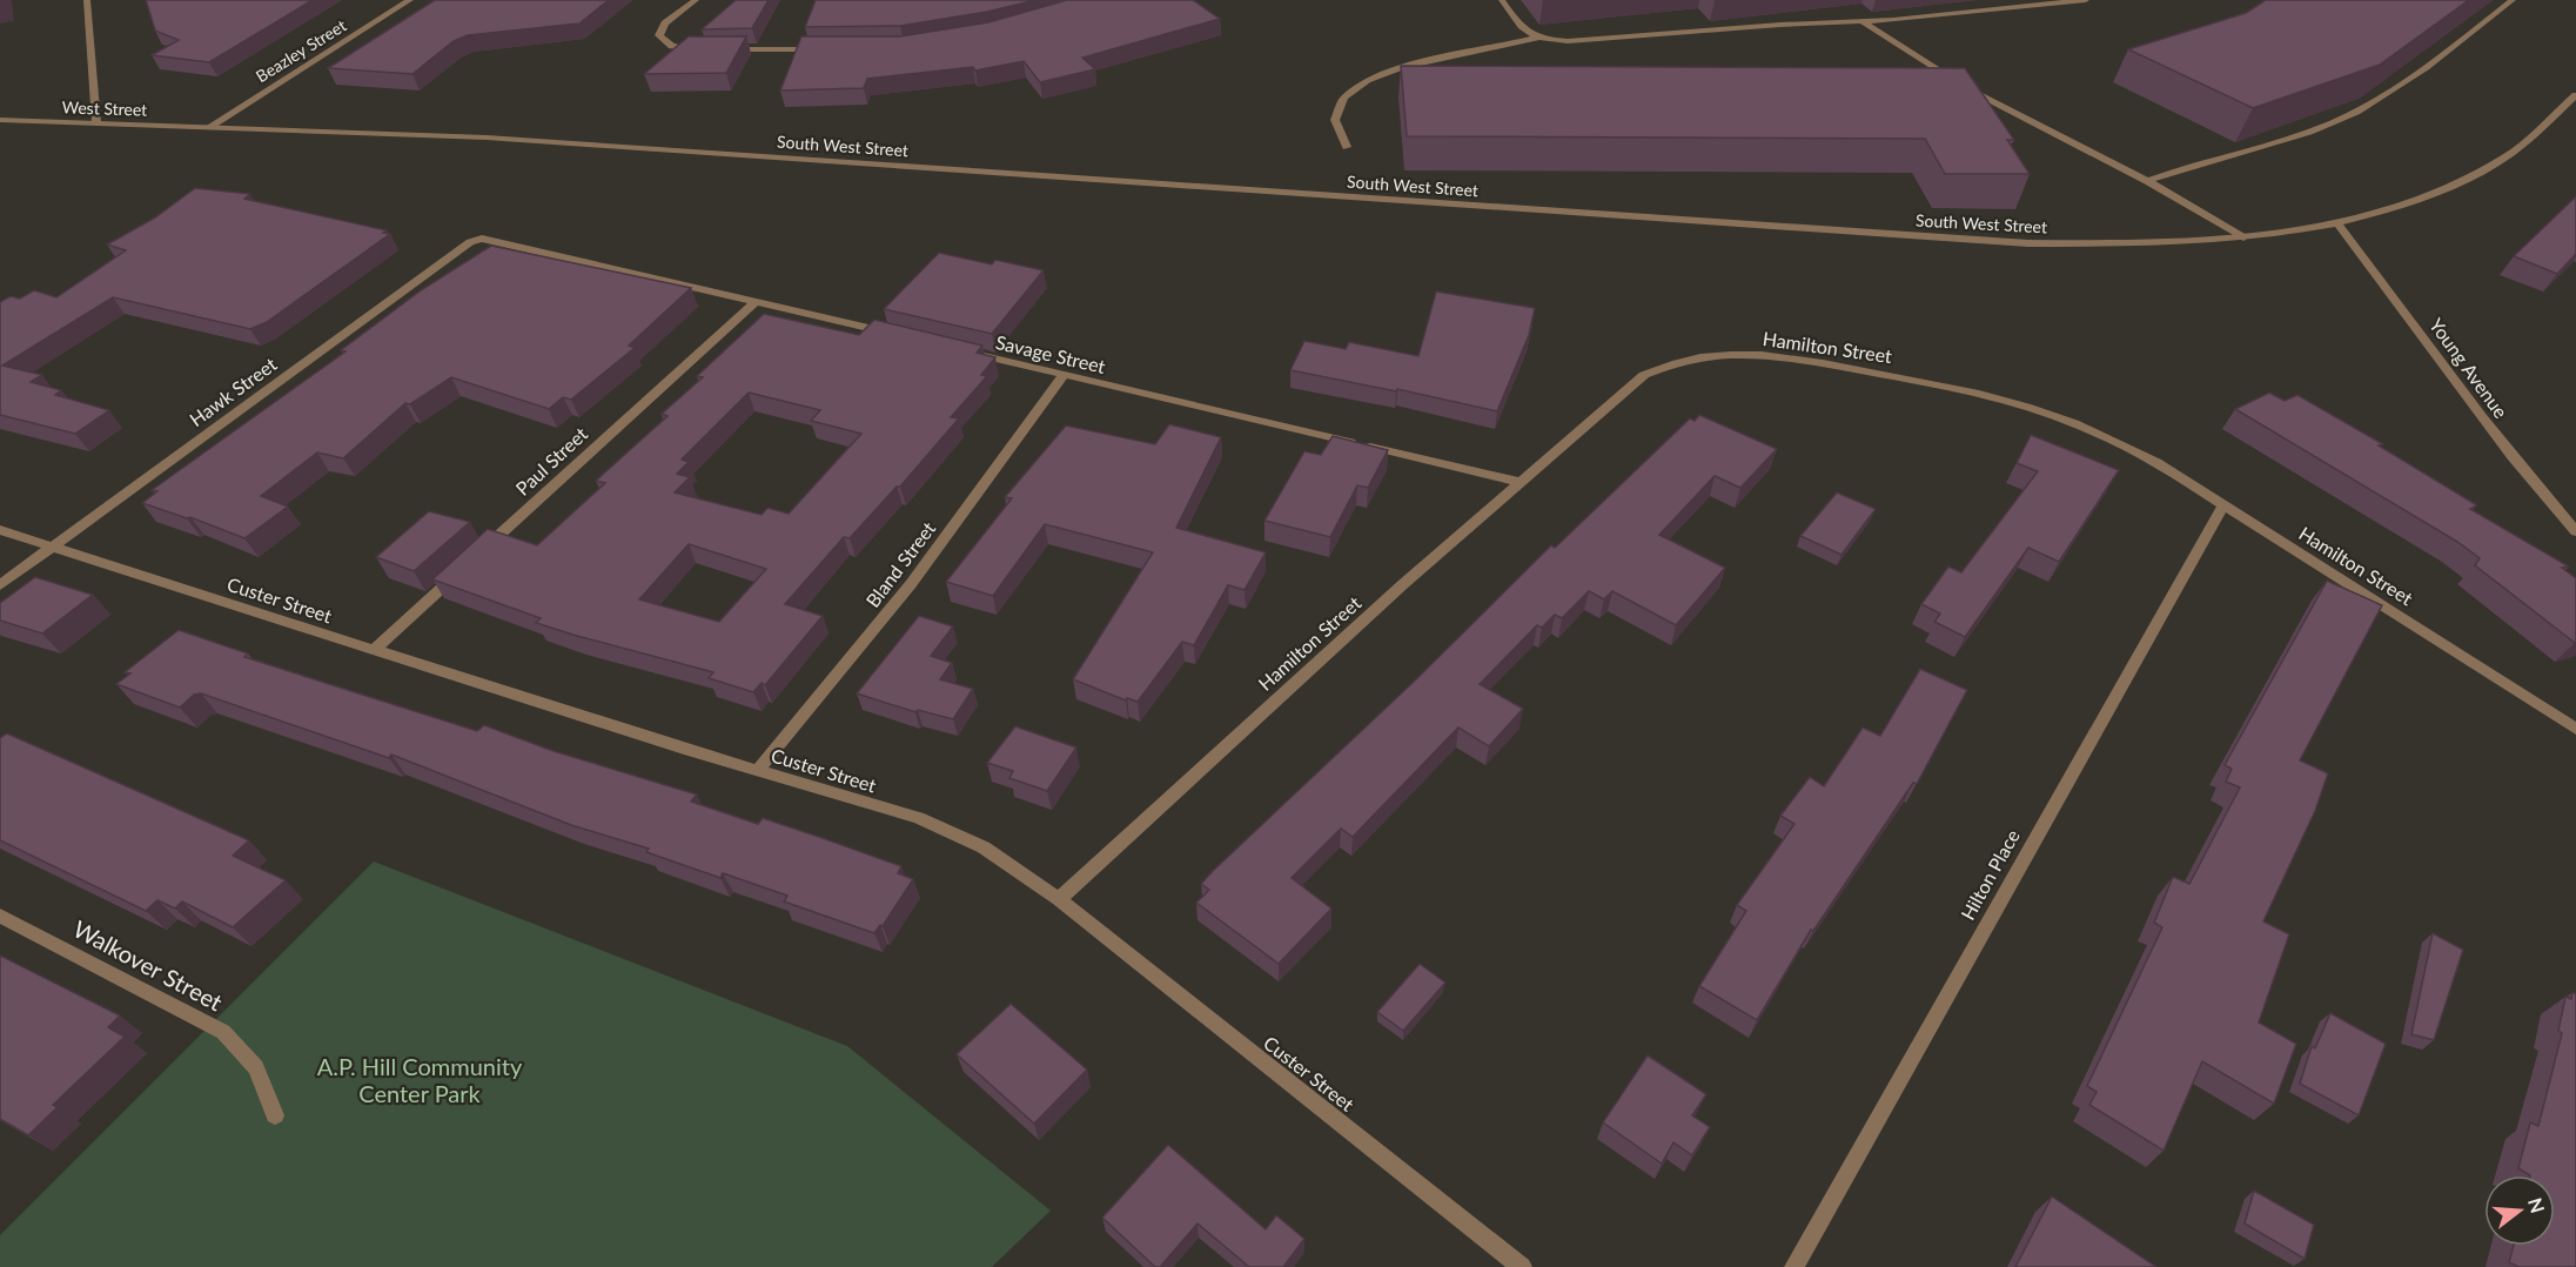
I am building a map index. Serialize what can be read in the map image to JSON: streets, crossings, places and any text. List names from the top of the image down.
{
  "streets": {
    "street": [
      "Beazley Street",
      "West Street",
      "South West Street",
      "Hamilton Street",
      "Savage Street",
      "Young Avenue",
      "Hawk Street",
      "Paul Street",
      "Bland Street",
      "Custer Street",
      "Hilton Place",
      "Walkover Street"
    ]
  },
  "crossings": [
    ["Beazley Street", "West Street"],
    ["Beazley Street", "South West Street"],
    ["West Street", "South West Street"],
    ["South West Street", "Young Avenue"],
    ["Hamilton Street", "Savage Street"],
    ["Hamilton Street", "Custer Street"],
    ["Hamilton Street", "Hilton Place"],
    ["Savage Street", "Bland Street"],
    ["Hawk Street", "Paul Street"],
    ["Hawk Street", "Custer Street"],
    ["Paul Street", "Custer Street"],
    ["Bland Street", "Custer Street"]
  ],
  "parks": ["A.P. Hill Community Center Park"],
  "north": "right"
}
